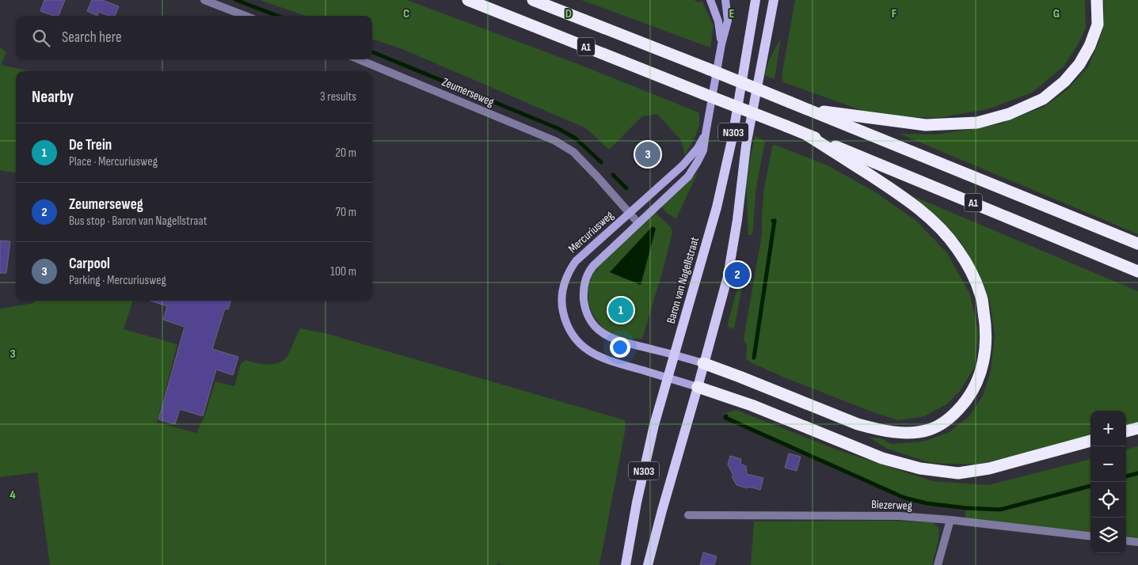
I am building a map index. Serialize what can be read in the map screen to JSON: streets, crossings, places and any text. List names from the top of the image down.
{
  "streets": {
    "highway": ["A1"],
    "main road": ["N303", "Baron van Nagellstraat"],
    "street": ["Zeumerseweg", "Mercuriusweg", "Biezerweg"]
  },
  "crossings": [
    ["A1", "N303"],
    ["A1", "Mercuriusweg"],
    ["Zeumerseweg", "Mercuriusweg"],
    ["N303", "Mercuriusweg"],
    ["Mercuriusweg", "Baron van Nagellstraat"]
  ],
  "page": {
    "search": "Search here",
    "heading": ["Nearby", "3 results"],
    "list": [
      {
        "mark": "1",
        "name": "De Trein",
        "note": "Place · Mercuriusweg",
        "value": "20 m"
      },
      {
        "mark": "2",
        "name": "Zeumerseweg",
        "note": "Bus stop · Baron van Nagellstraat",
        "value": "70 m"
      },
      {
        "mark": "3",
        "name": "Carpool",
        "note": "Parking · Mercuriusweg",
        "value": "100 m"
      }
    ],
    "pins": ["3", "2", "1"],
    "map_buttons": ["+", "−"]
  },
  "grid": {
    "columns": [
      "C",
      "D",
      "E",
      "F",
      "G"
    ],
    "rows": ["3", "4"]
  }
}
